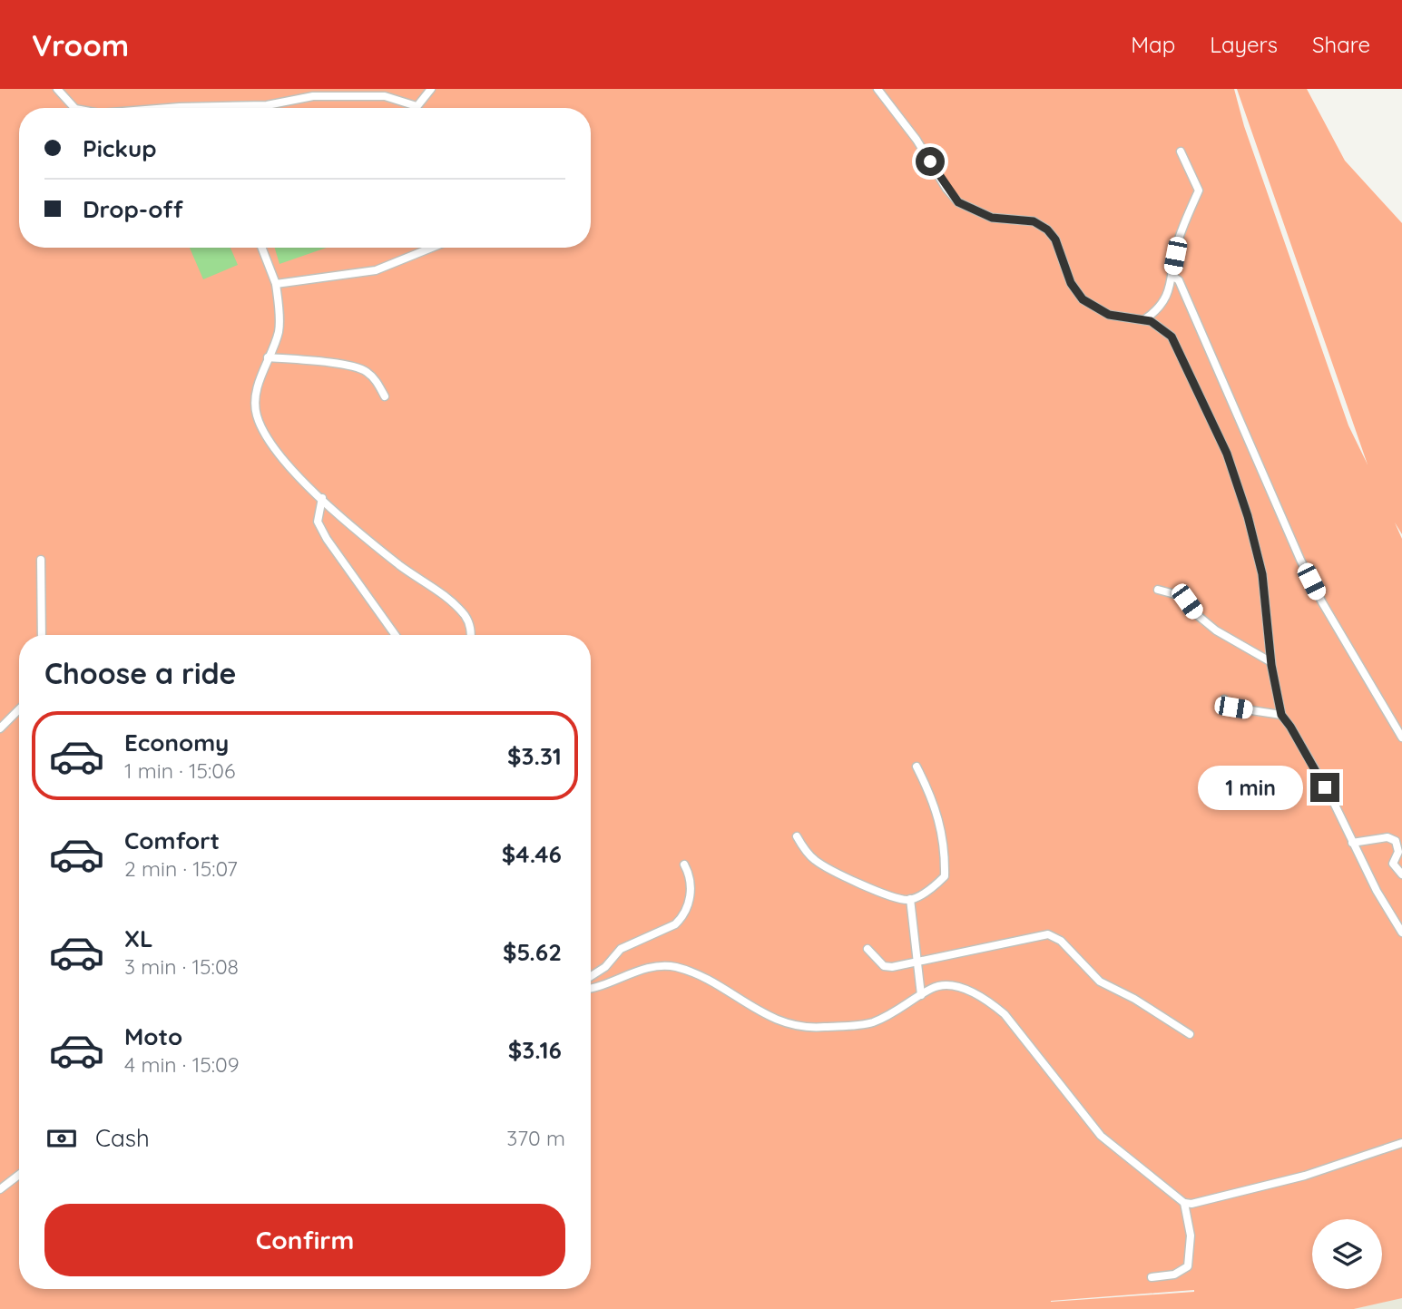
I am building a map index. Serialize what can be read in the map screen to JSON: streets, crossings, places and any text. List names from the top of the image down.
{
  "page": {
    "header": "Vroom",
    "nav": ["Map", "Layers", "Share"],
    "banner": ["Pickup", "Drop-off"],
    "heading": "Choose a ride",
    "list": [
      {
        "name": "Economy",
        "note": "1 min · 15:06",
        "value": "$3.31"
      },
      {
        "name": "Comfort",
        "note": "2 min · 15:07",
        "value": "$4.46"
      },
      {
        "name": "XL",
        "note": "3 min · 15:08",
        "value": "$5.62"
      },
      {
        "name": "Moto",
        "note": "4 min · 15:09",
        "value": "$3.16"
      }
    ],
    "bubble": "1 min",
    "pay": ["Cash", "370 m"],
    "buttons": "Confirm"
  }
}
